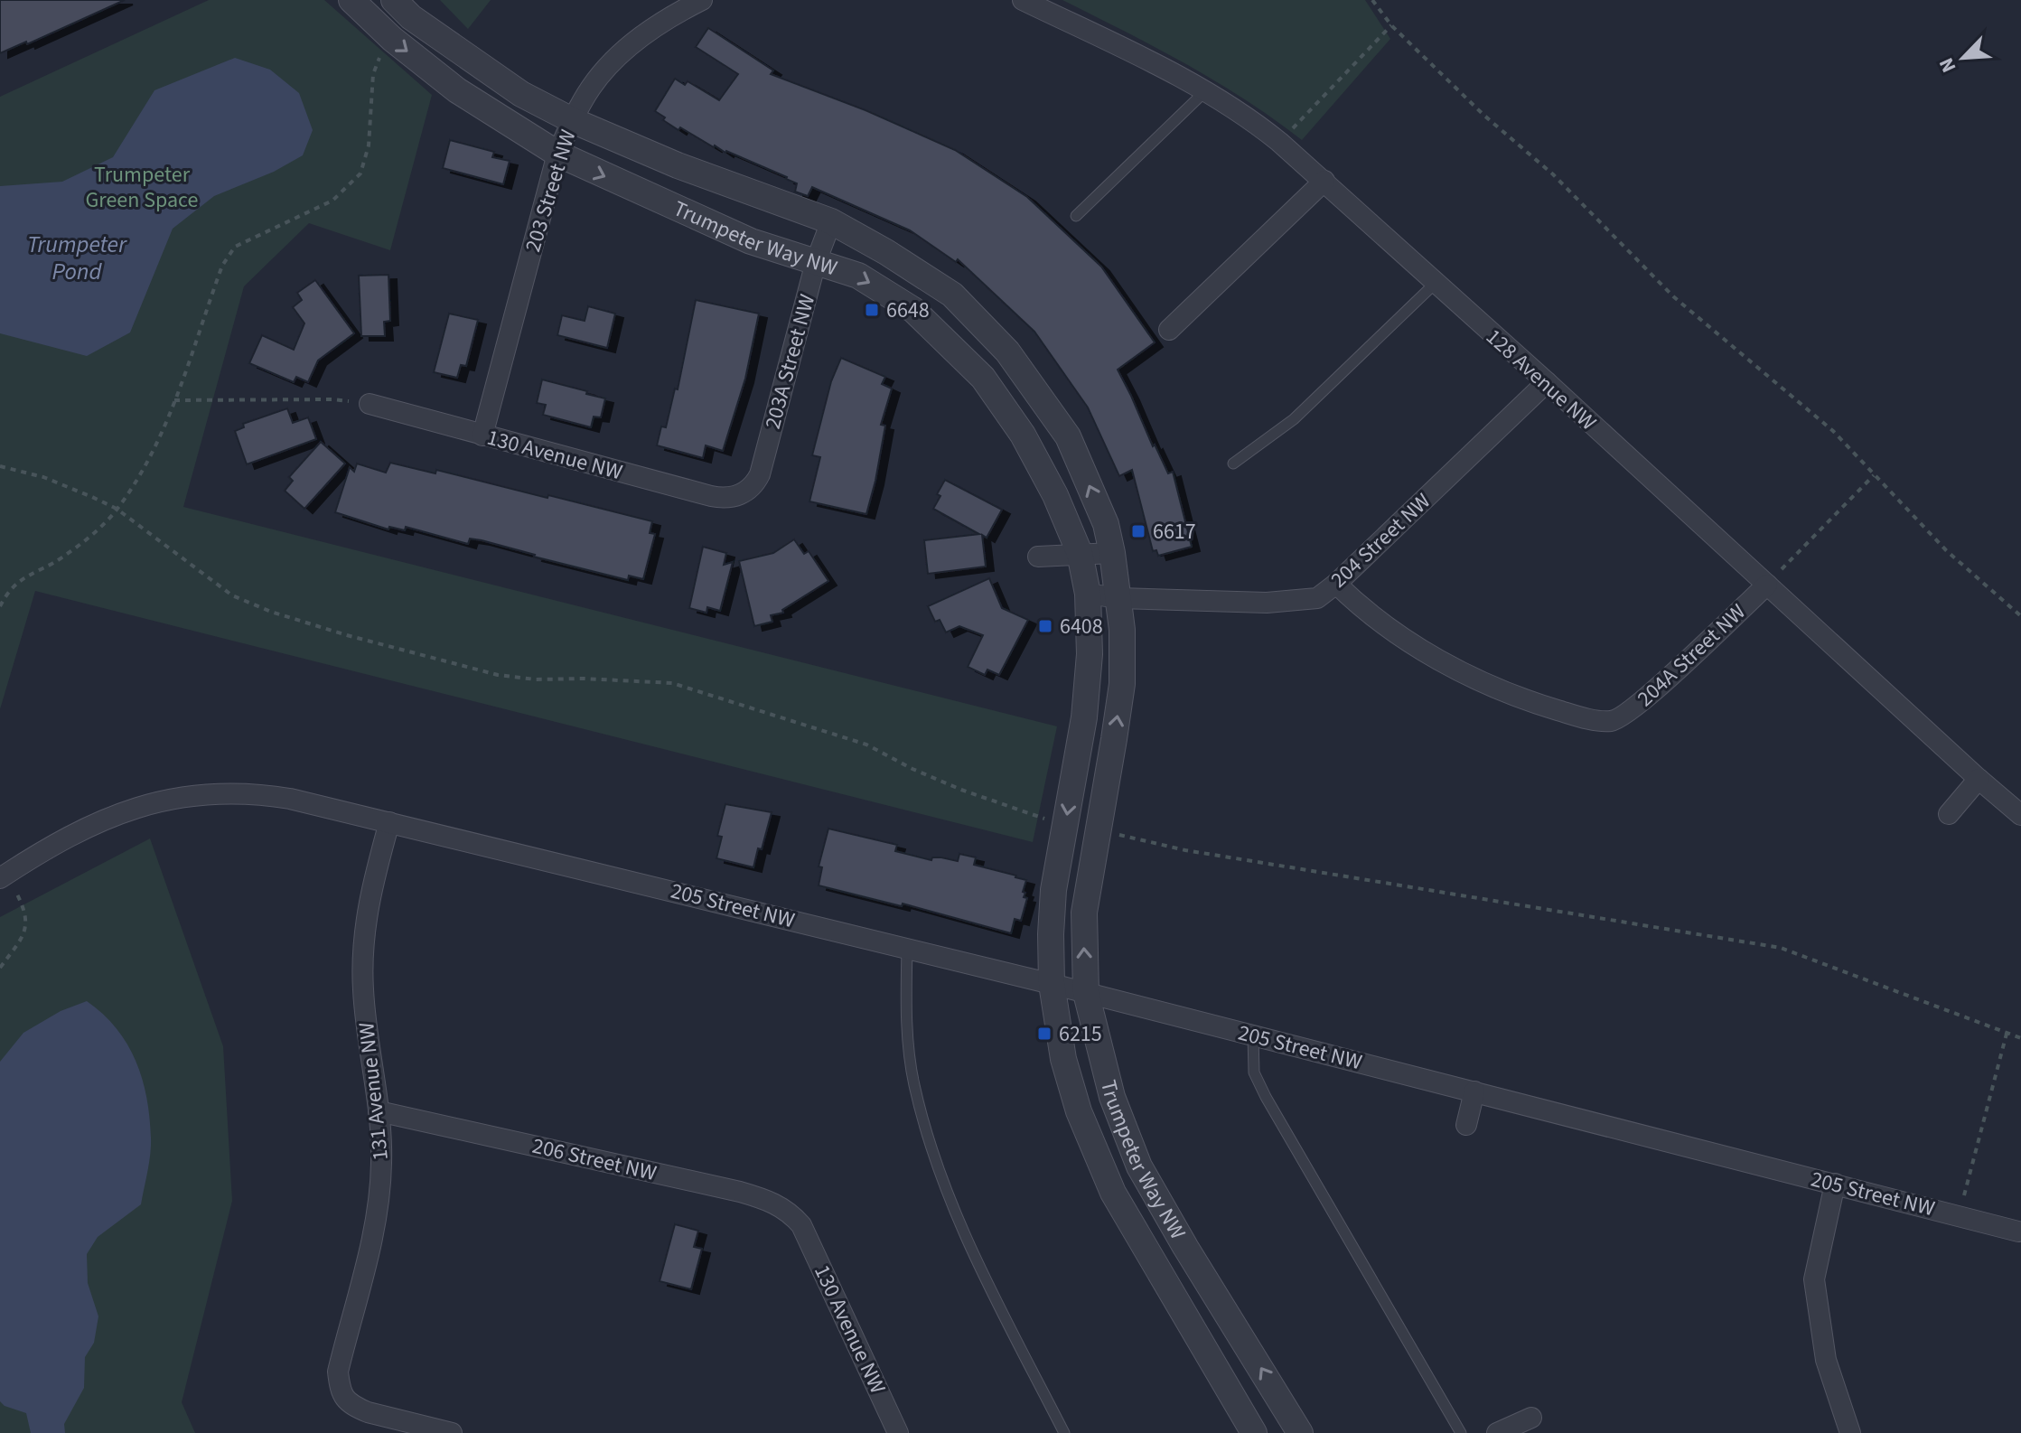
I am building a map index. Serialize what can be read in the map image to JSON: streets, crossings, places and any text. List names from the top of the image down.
{
  "streets": {
    "street": [
      "203 Street NW",
      "Trumpeter Way NW",
      "203A Street NW",
      "128 Avenue NW",
      "130 Avenue NW",
      "204 Street NW",
      "204A Street NW",
      "205 Street NW",
      "131 Avenue NW",
      "206 Street NW"
    ]
  },
  "crossings": [
    ["203 Street NW", "Trumpeter Way NW"],
    ["203 Street NW", "130 Avenue NW"],
    ["Trumpeter Way NW", "203A Street NW"],
    ["Trumpeter Way NW", "204 Street NW"],
    ["Trumpeter Way NW", "205 Street NW"],
    ["203A Street NW", "130 Avenue NW"],
    ["128 Avenue NW", "204 Street NW"],
    ["128 Avenue NW", "204A Street NW"],
    ["130 Avenue NW", "206 Street NW"],
    ["204 Street NW", "204A Street NW"],
    ["205 Street NW", "131 Avenue NW"],
    ["131 Avenue NW", "206 Street NW"]
  ],
  "water": ["Trumpeter Pond"],
  "parks": ["Trumpeter Green Space"],
  "places": {
    "transit": [
      "6648",
      "6617",
      "6408",
      "6215"
    ]
  },
  "north": "bottom left"
}
